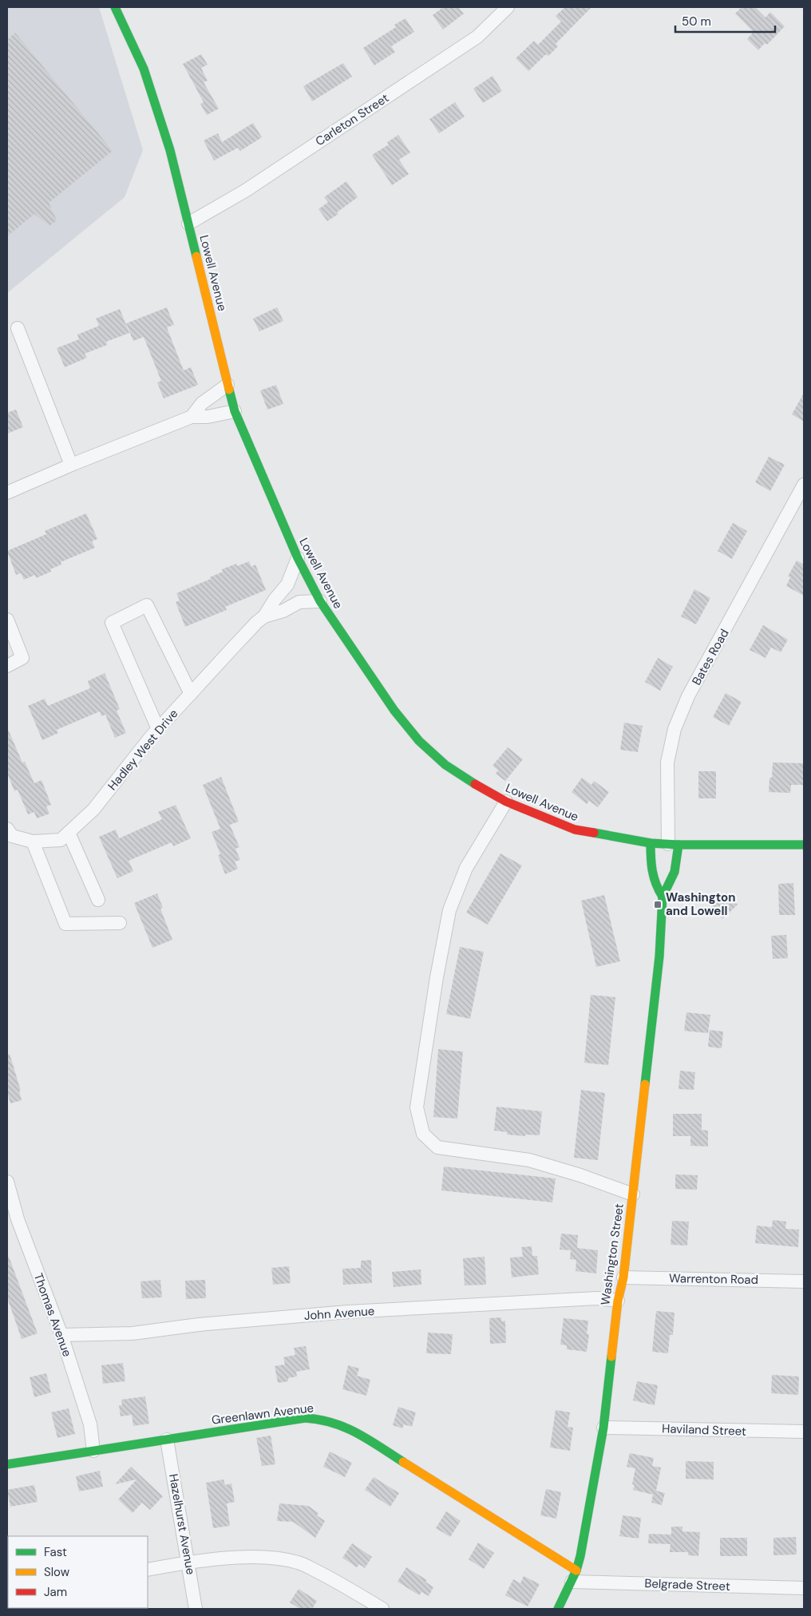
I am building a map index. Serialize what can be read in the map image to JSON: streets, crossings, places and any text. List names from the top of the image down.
{
  "streets": {
    "street": [
      "Carleton Street",
      "Lowell Avenue",
      "Bates Road",
      "Hadley West Drive",
      "Washington Street",
      "Warrenton Road",
      "John Avenue",
      "Thomas Avenue",
      "Greenlawn Avenue",
      "Haviland Street",
      "Hazelhurst Avenue",
      "Belgrade Street"
    ]
  },
  "crossings": [
    ["Carleton Street", "Lowell Avenue"],
    ["Lowell Avenue", "Bates Road"],
    ["Lowell Avenue", "Hadley West Drive"],
    ["Lowell Avenue", "Washington Street"],
    ["Bates Road", "Washington Street"],
    ["Washington Street", "Warrenton Road"],
    ["Washington Street", "John Avenue"],
    ["Washington Street", "Greenlawn Avenue"],
    ["Washington Street", "Haviland Street"],
    ["Washington Street", "Belgrade Street"],
    ["John Avenue", "Thomas Avenue"],
    ["Thomas Avenue", "Greenlawn Avenue"],
    ["Greenlawn Avenue", "Hazelhurst Avenue"],
    ["Greenlawn Avenue", "Belgrade Street"]
  ],
  "places": {
    "transit": ["Washington and Lowell"]
  },
  "legend": ["Fast", "Slow", "Jam"],
  "scale_bar": "50 m"
}
